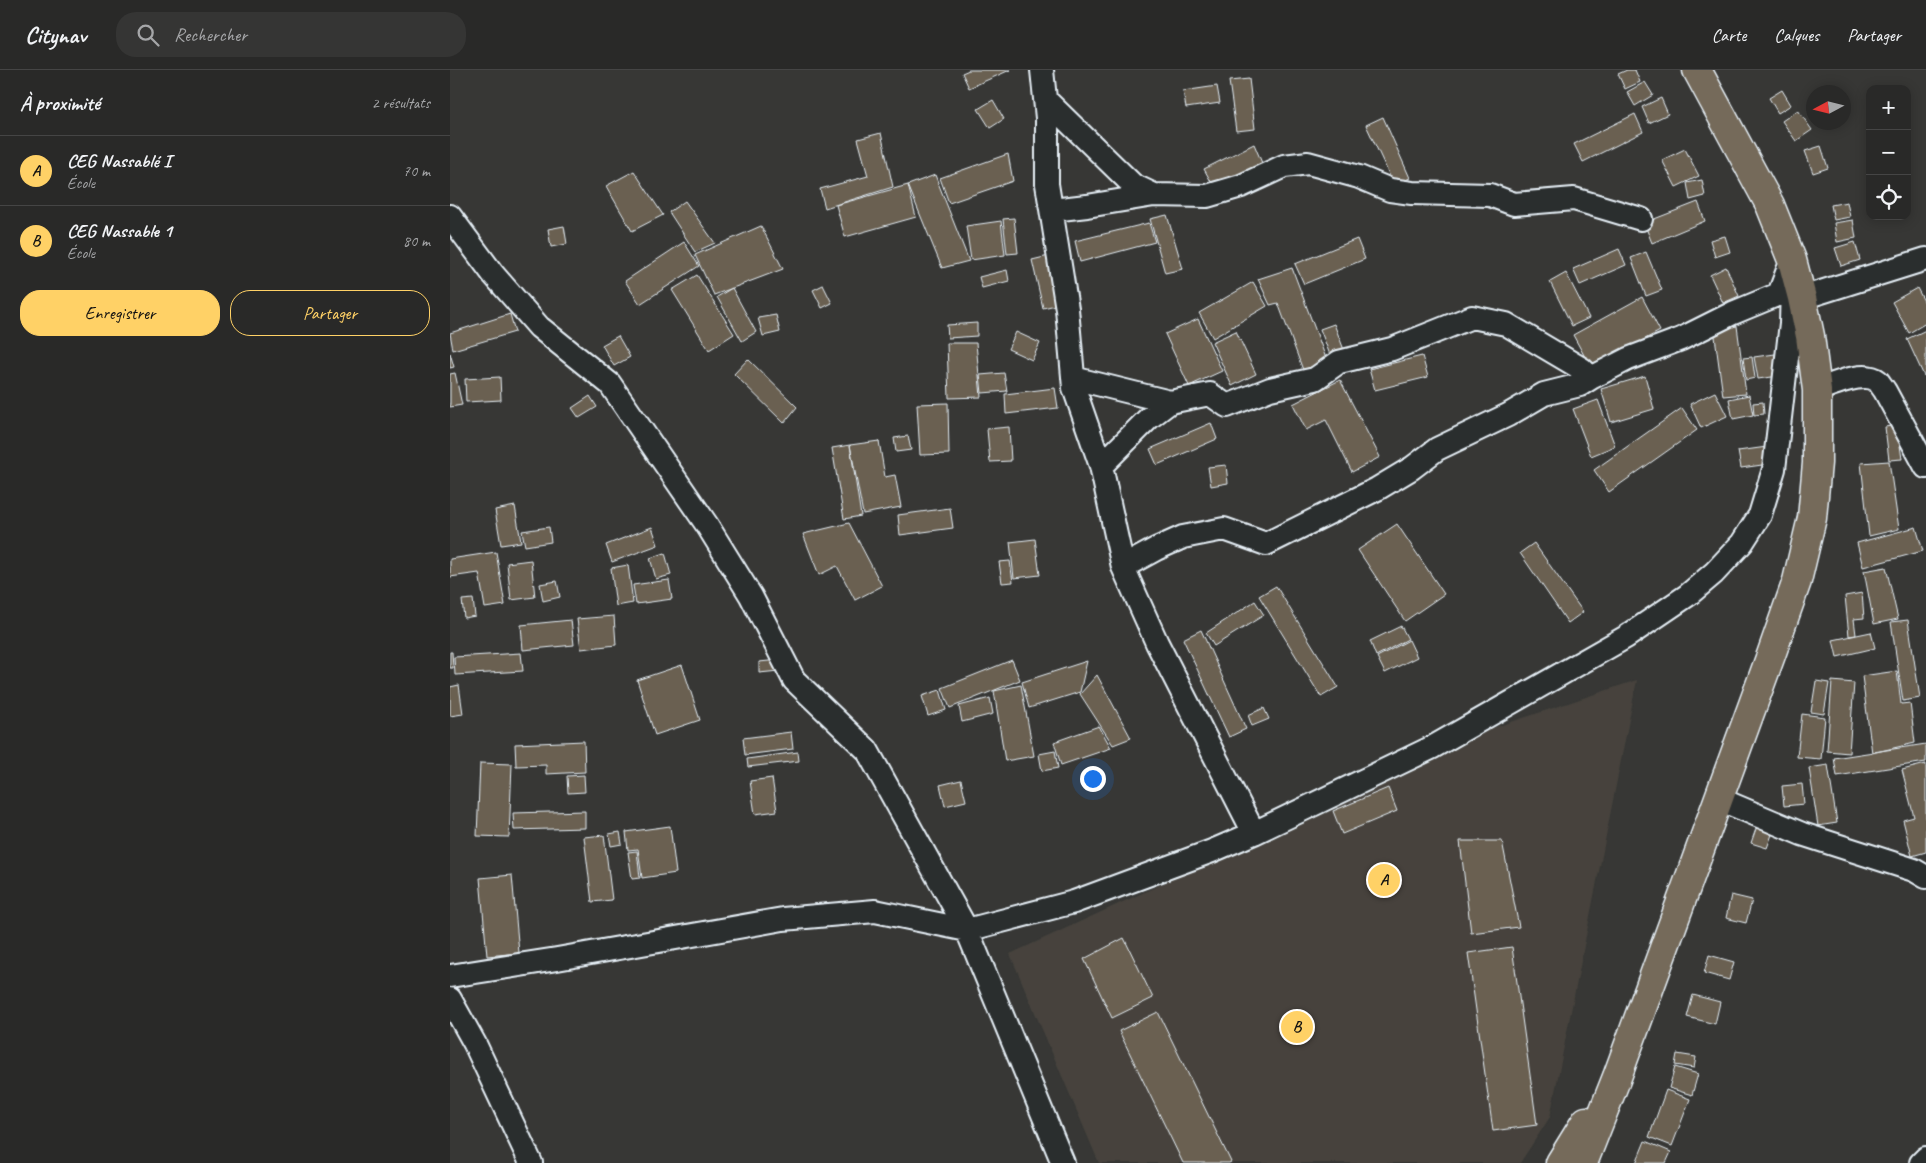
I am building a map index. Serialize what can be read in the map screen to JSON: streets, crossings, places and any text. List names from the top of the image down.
{
  "north": "left",
  "page": {
    "header": "Citynav",
    "search": "Rechercher",
    "nav": ["Carte", "Calques", "Partager"],
    "heading": ["À proximité", "2 résultats"],
    "map_buttons": ["+", "−"],
    "list": [
      {
        "mark": "A",
        "name": "CEG Nassablé I",
        "note": "École",
        "value": "70 m"
      },
      {
        "mark": "B",
        "name": "CEG Nassable 1",
        "note": "École",
        "value": "80 m"
      }
    ],
    "buttons": ["Enregistrer", "Partager"],
    "pins": ["A", "B"]
  }
}
